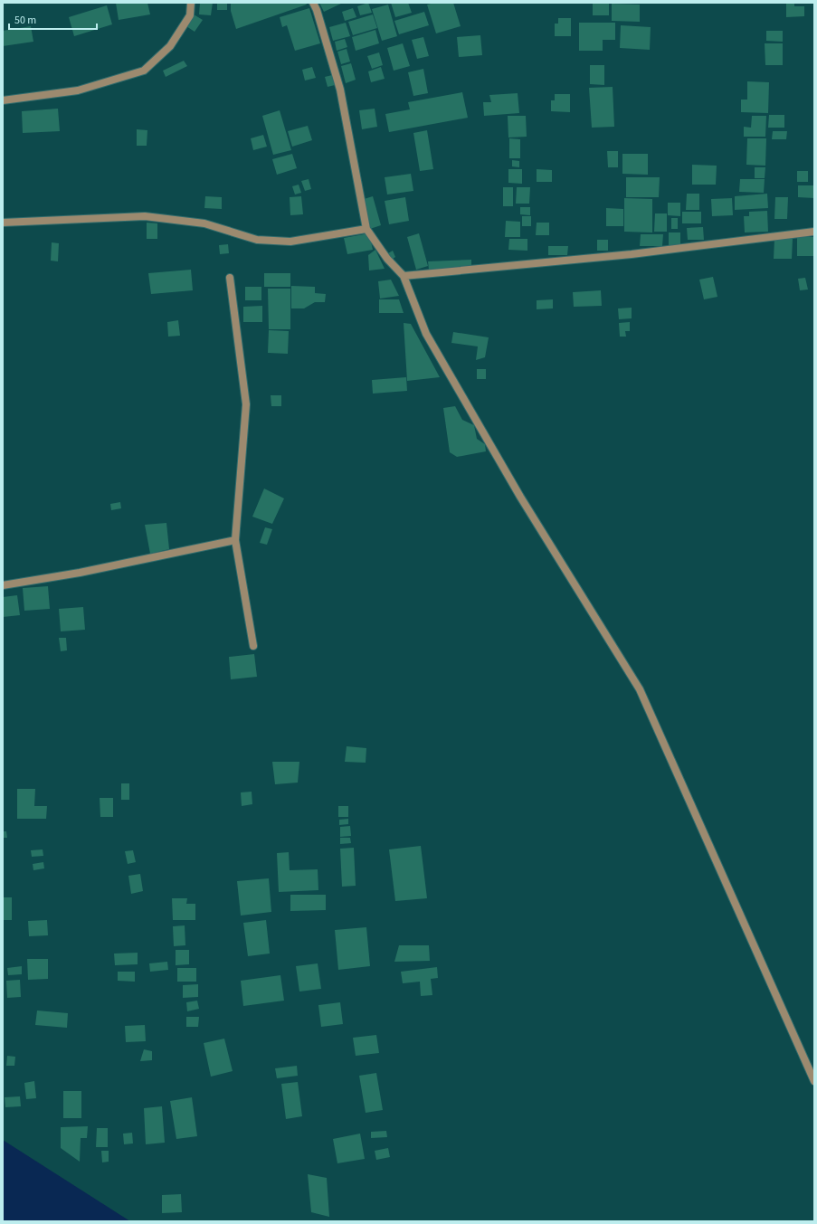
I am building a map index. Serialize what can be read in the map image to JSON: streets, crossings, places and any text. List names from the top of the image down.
{
  "scale_bar": "50 m"
}
